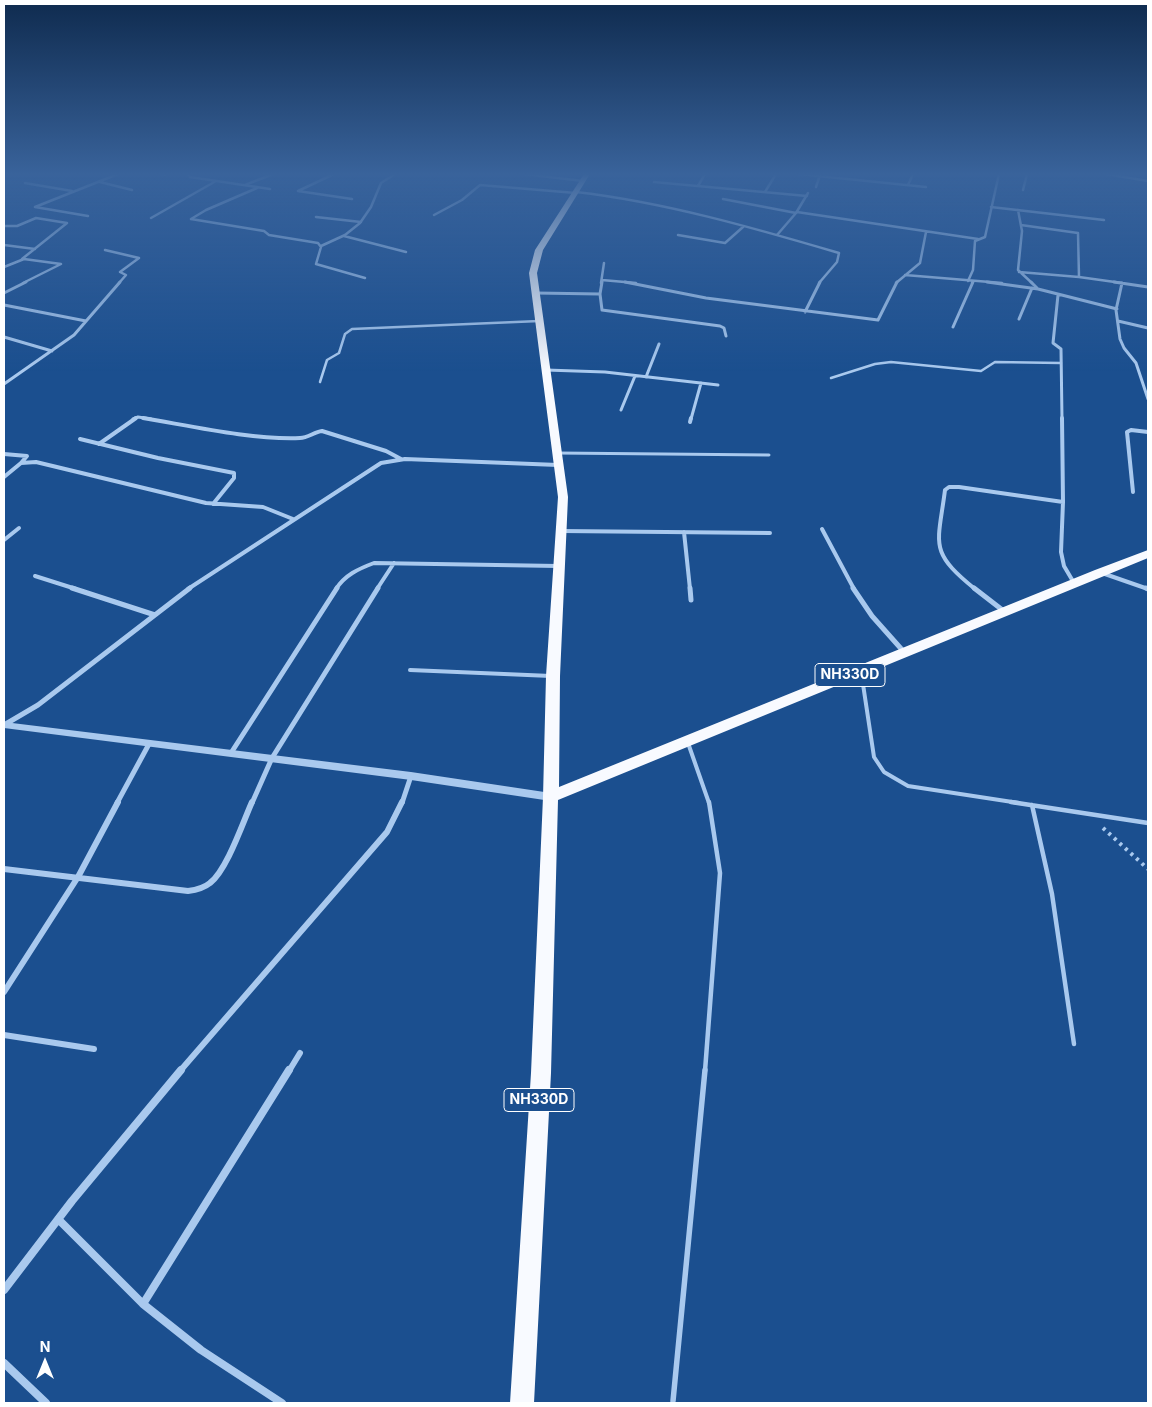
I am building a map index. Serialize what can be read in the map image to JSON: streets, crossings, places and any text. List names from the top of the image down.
{
  "streets": {
    "highway": ["NH330D"]
  },
  "north": "top"
}
